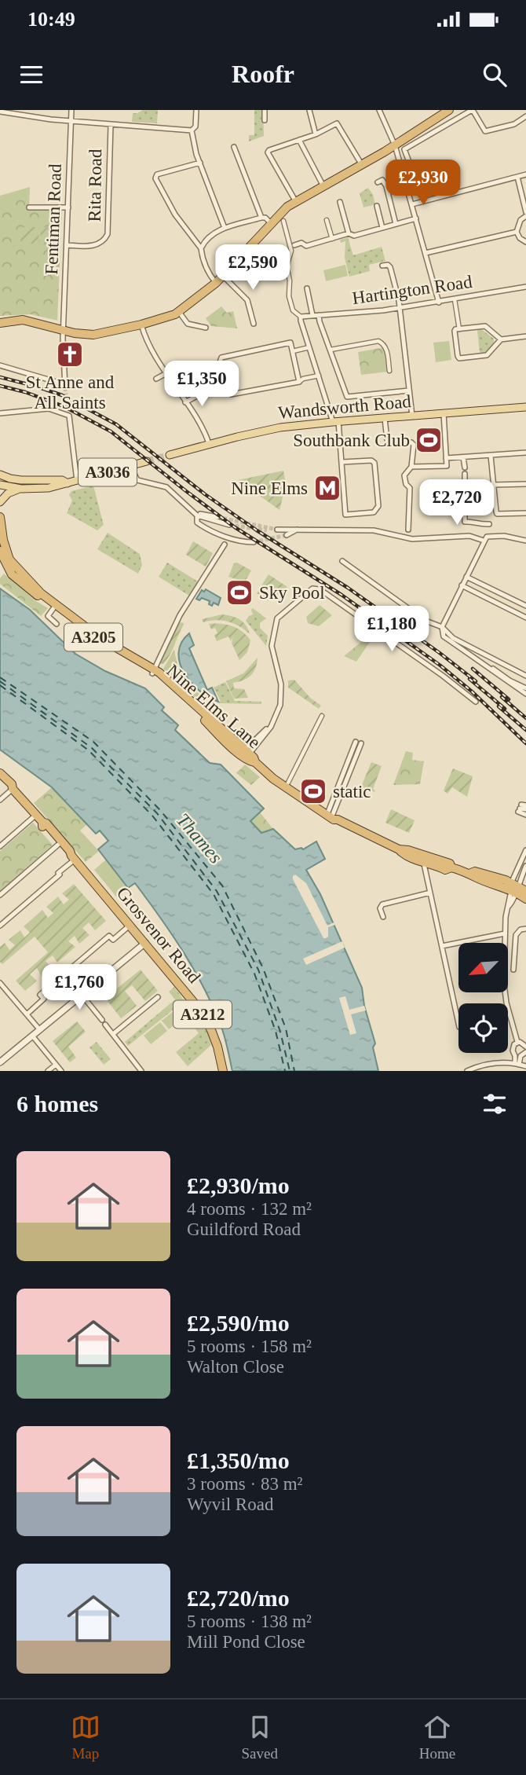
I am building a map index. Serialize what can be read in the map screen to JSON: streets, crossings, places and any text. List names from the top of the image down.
{
  "streets": {
    "highway": [
      "A3205",
      "Nine Elms Lane",
      "Grosvenor Road",
      "A3212"
    ],
    "main road": ["Wandsworth Road", "A3036"],
    "street": ["Rita Road", "Fentiman Road", "Hartington Road"]
  },
  "crossings": [
    ["Rita Road", "Fentiman Road"],
    ["A3205", "Nine Elms Lane"]
  ],
  "water": ["Thames"],
  "places": {
    "church": ["St Anne and All Saints"],
    "sports": ["Southbank Club", "Sky Pool", "static"],
    "metro station": ["Nine Elms"]
  },
  "north": "bottom left",
  "page": {
    "status": "10:49",
    "header": "Roofr",
    "price": [
      "£2,930",
      "£2,590",
      "£1,350",
      "£2,720",
      "£1,180",
      "£1,760"
    ],
    "heading": "6 homes",
    "list": [
      {
        "name": "£2,930/mo",
        "note": "4 rooms · 132 m² · Guildford Road"
      },
      {
        "name": "£2,590/mo",
        "note": "5 rooms · 158 m² · Walton Close"
      },
      {
        "name": "£1,350/mo",
        "note": "3 rooms · 83 m² · Wyvil Road"
      },
      {
        "name": "£2,720/mo",
        "note": "5 rooms · 138 m² · Mill Pond Close"
      }
    ],
    "tabs": ["Map", "Saved", "Home"]
  }
}
